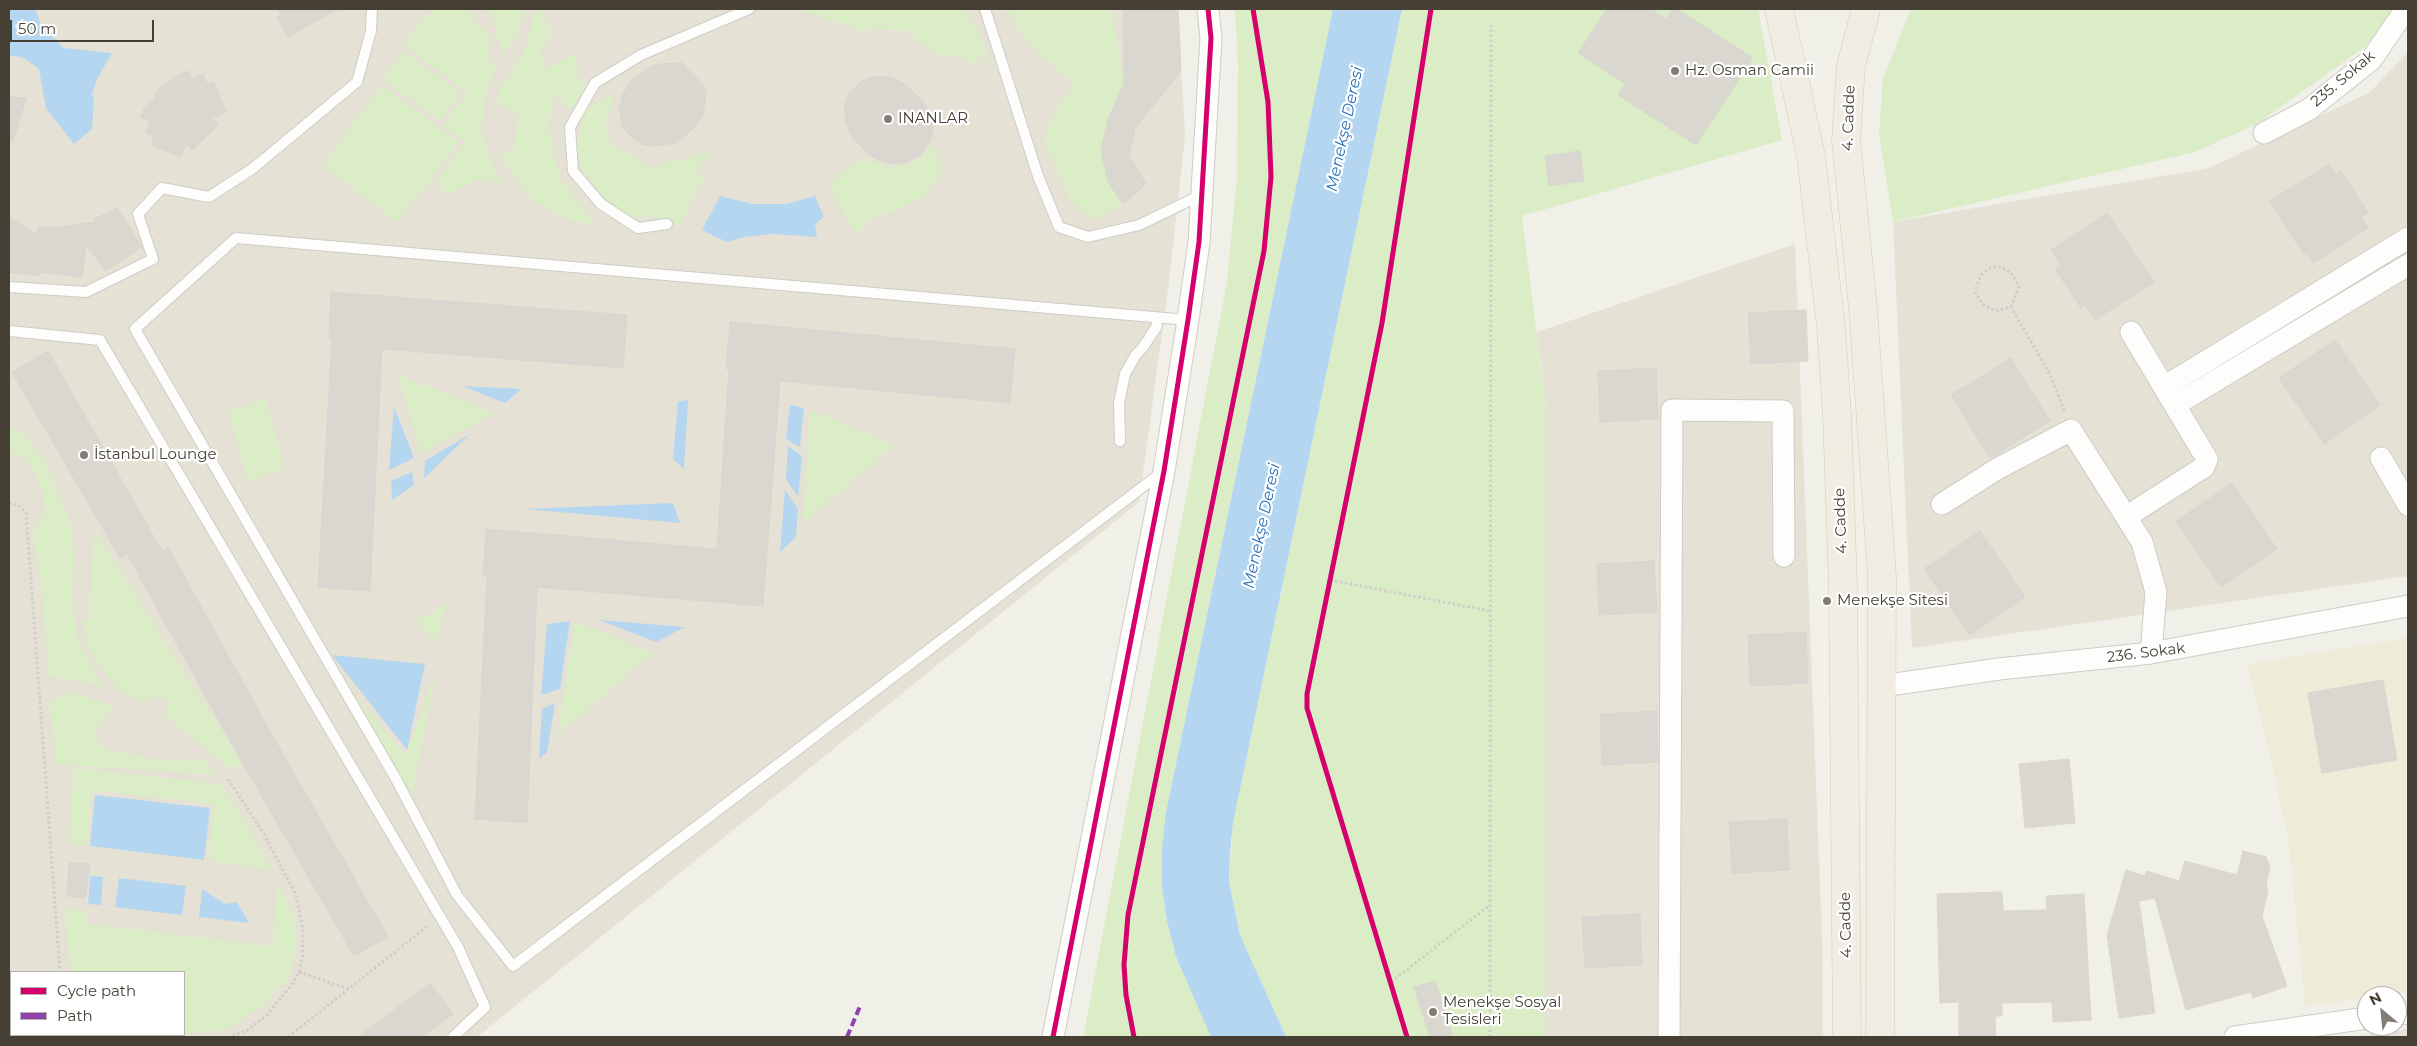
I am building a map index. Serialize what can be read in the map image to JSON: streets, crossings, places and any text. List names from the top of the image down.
{
  "streets": {
    "main road": ["4. Cadde"],
    "street": ["235. Sokak", "236. Sokak"]
  },
  "crossings": [
    ["4. Cadde", "236. Sokak"]
  ],
  "water": ["Menekşe Deresi"],
  "places": [
    "Hz. Osman Camii",
    "INANLAR",
    "İstanbul Lounge",
    "Menekşe Sitesi",
    "Menekşe Sosyal Tesisleri"
  ],
  "legend": ["Cycle path", "Path"],
  "scale_bar": "50 m",
  "north": "top left"
}
